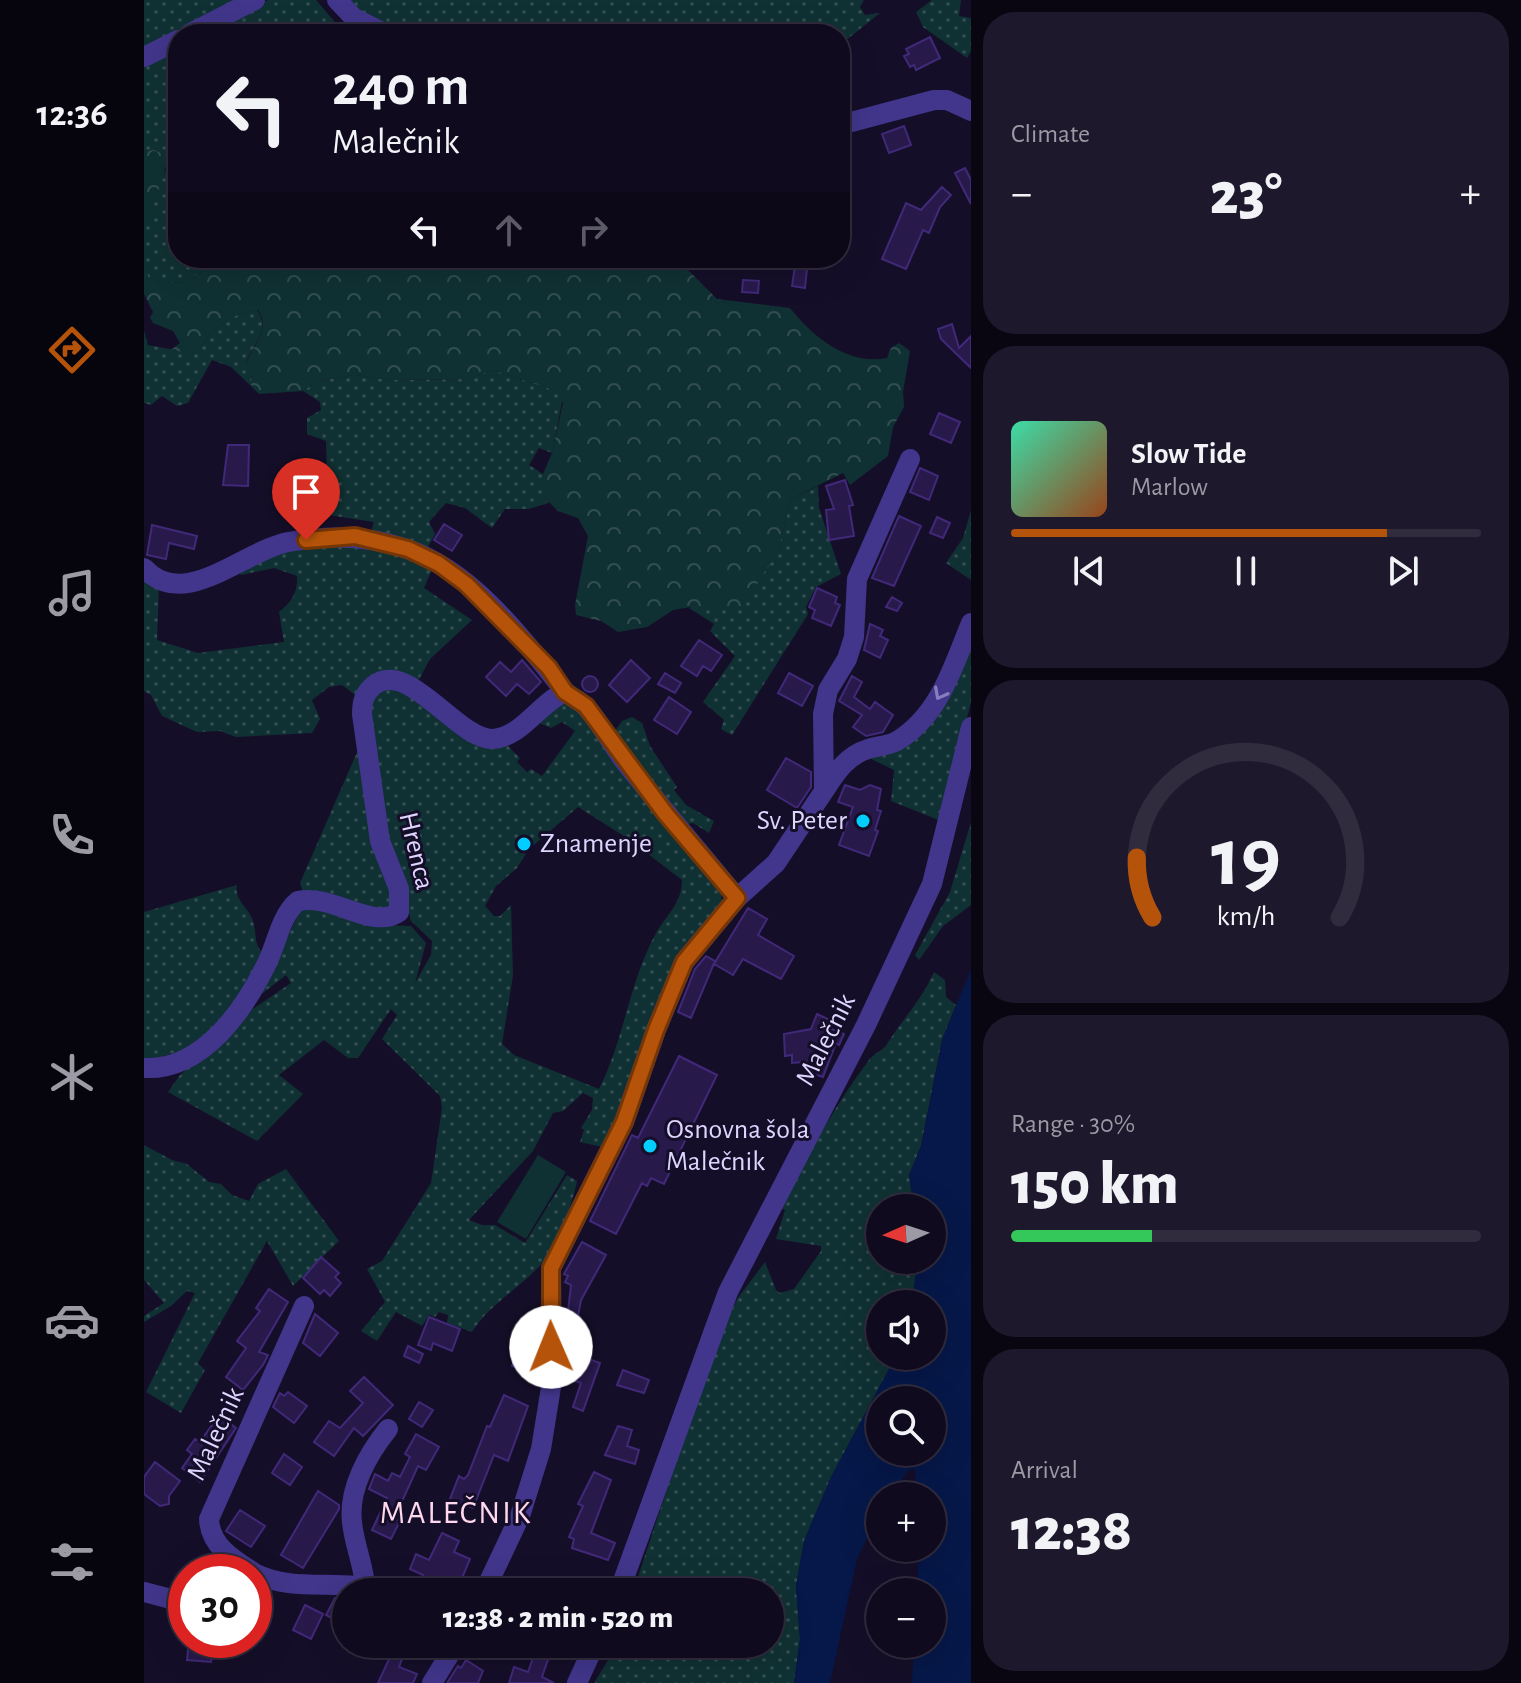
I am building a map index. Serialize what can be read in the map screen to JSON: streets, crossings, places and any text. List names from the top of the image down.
{
  "streets": {
    "street": ["Hrenca", "Malečnik"]
  },
  "districts": ["MALEČNIK"],
  "places": ["Sv. Peter", "Znamenje", "Osnovna šola Malečnik"],
  "north": "left",
  "page": {
    "tabs": "12:36",
    "tile": [
      "Climate",
      ["Range · 30%", "150 km"],
      ["Arrival", "12:38"]
    ],
    "turn": ["240 m", "Malečnik"],
    "heat": ["−", "23°", "+"],
    "song": ["Slow Tide", "Marlow"],
    "map_buttons": ["+", "−"],
    "limit": "30",
    "trip": "12:38 · 2 min · 520 m",
    "gauge": ["19", "km/h"]
  }
}
